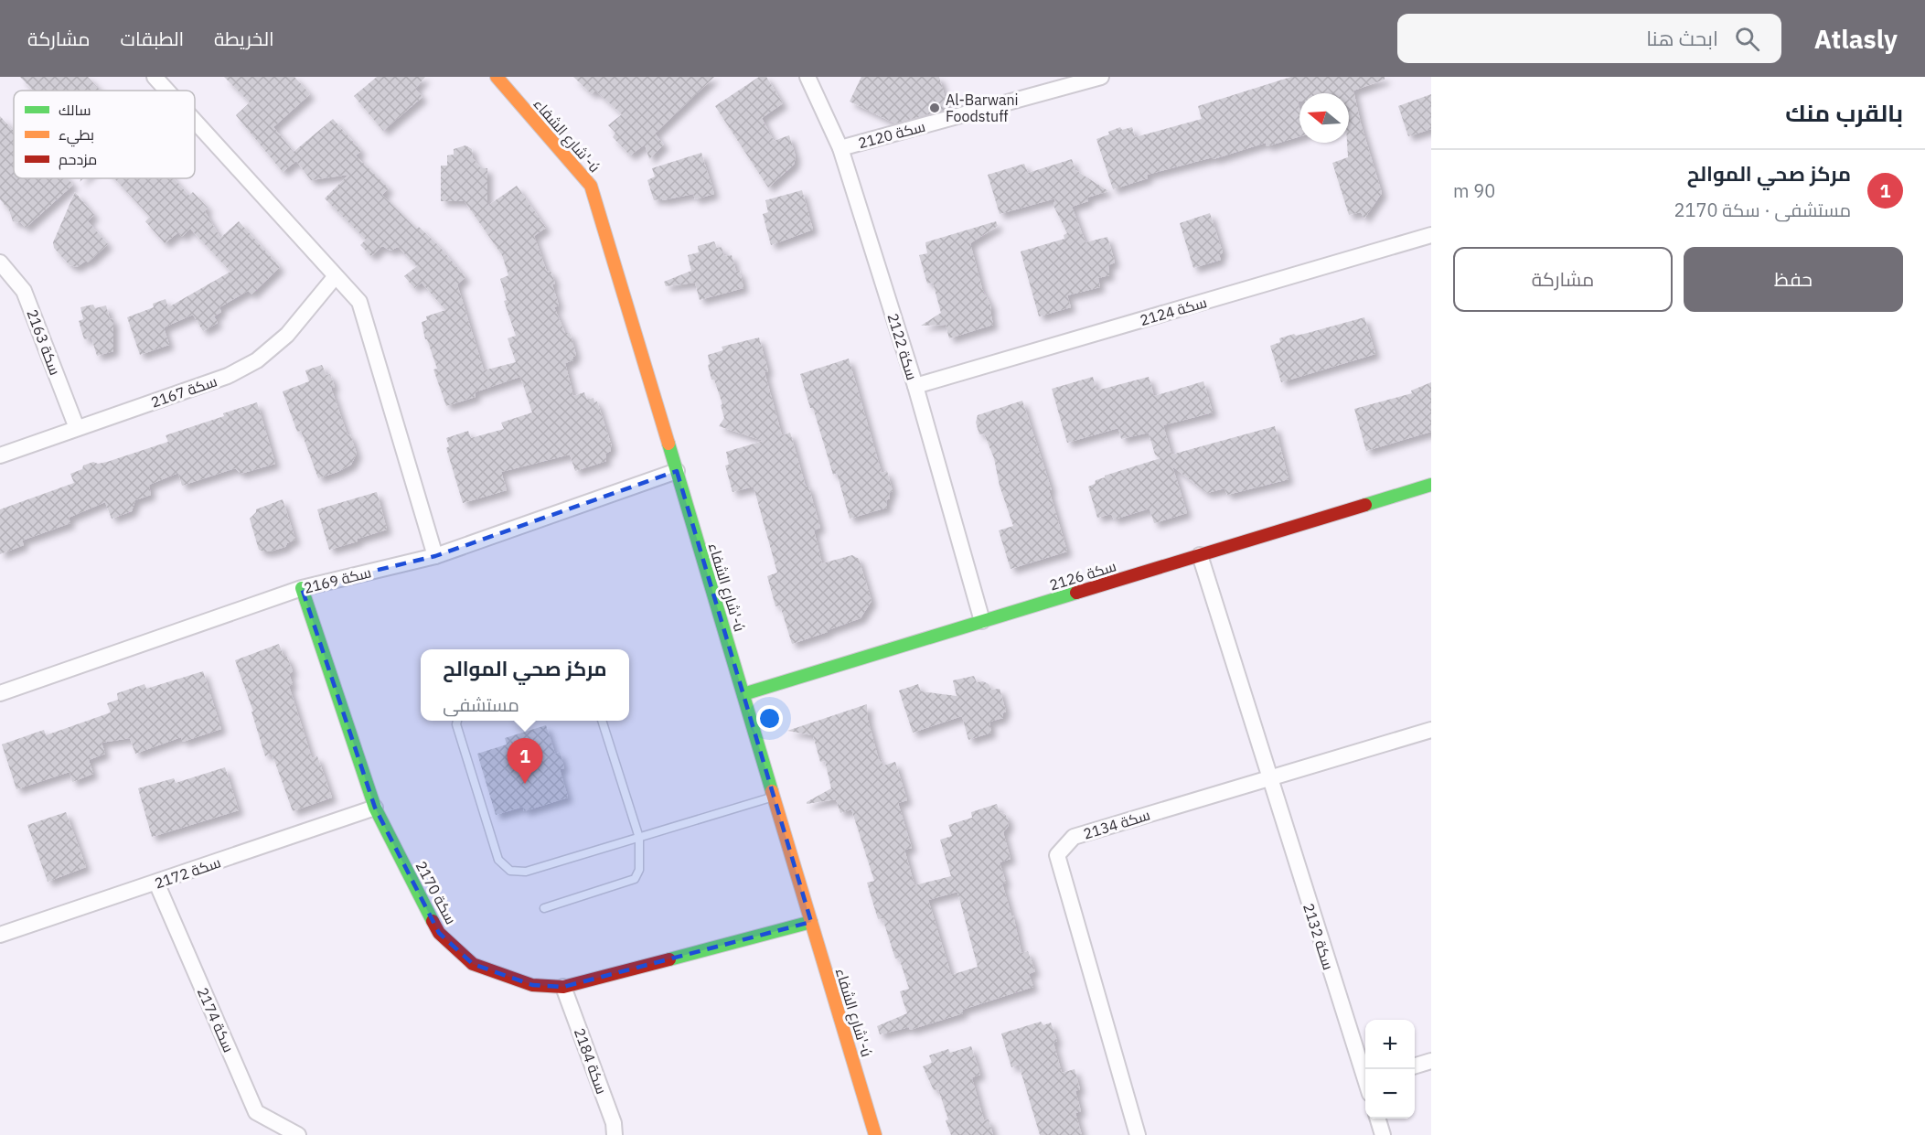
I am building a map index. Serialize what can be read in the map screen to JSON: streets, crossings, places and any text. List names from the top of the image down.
{
  "streets": {
    "street": [
      "سكة 2120",
      "شارع الشفاء'-ú",
      "سكة 2124",
      "سكة 2163",
      "سكة 2122",
      "سكة 2167",
      "سكة 2126",
      "سكة 2169",
      "سكة 2134",
      "سكة 2172",
      "سكة 2170",
      "سكة 2132",
      "سكة 2174",
      "سكة 2184"
    ]
  },
  "crossings": [
    ["سكة 2120", "سكة 2122"],
    ["شارع الشفاء'-ú", "سكة 2126"],
    ["شارع الشفاء'-ú", "سكة 2169"],
    ["شارع الشفاء'-ú", "سكة 2170"],
    ["سكة 2124", "سكة 2122"],
    ["سكة 2163", "سكة 2167"],
    ["سكة 2122", "سكة 2126"],
    ["سكة 2126", "سكة 2132"],
    ["سكة 2169", "سكة 2170"],
    ["سكة 2134", "سكة 2132"],
    ["سكة 2172", "سكة 2170"],
    ["سكة 2172", "سكة 2174"],
    ["سكة 2170", "سكة 2184"]
  ],
  "places": ["Al-Barwani Foodstuff"],
  "legend": ["سالك", "بطيء", "مزدحم"],
  "north": "left",
  "page": {
    "header": "Atlasly",
    "search": "ابحث هنا",
    "nav": ["الخريطة", "الطبقات", "مشاركة"],
    "heading": "بالقرب منك",
    "list": [
      {
        "mark": "1",
        "name": "مركز صحي الموالح",
        "note": "مستشفى · سكة 2170",
        "value": "90 m"
      }
    ],
    "buttons": ["حفظ", "مشاركة"],
    "popup": ["مركز صحي الموالح", "مستشفى"],
    "pins": "1",
    "map_buttons": ["+", "−"]
  }
}
